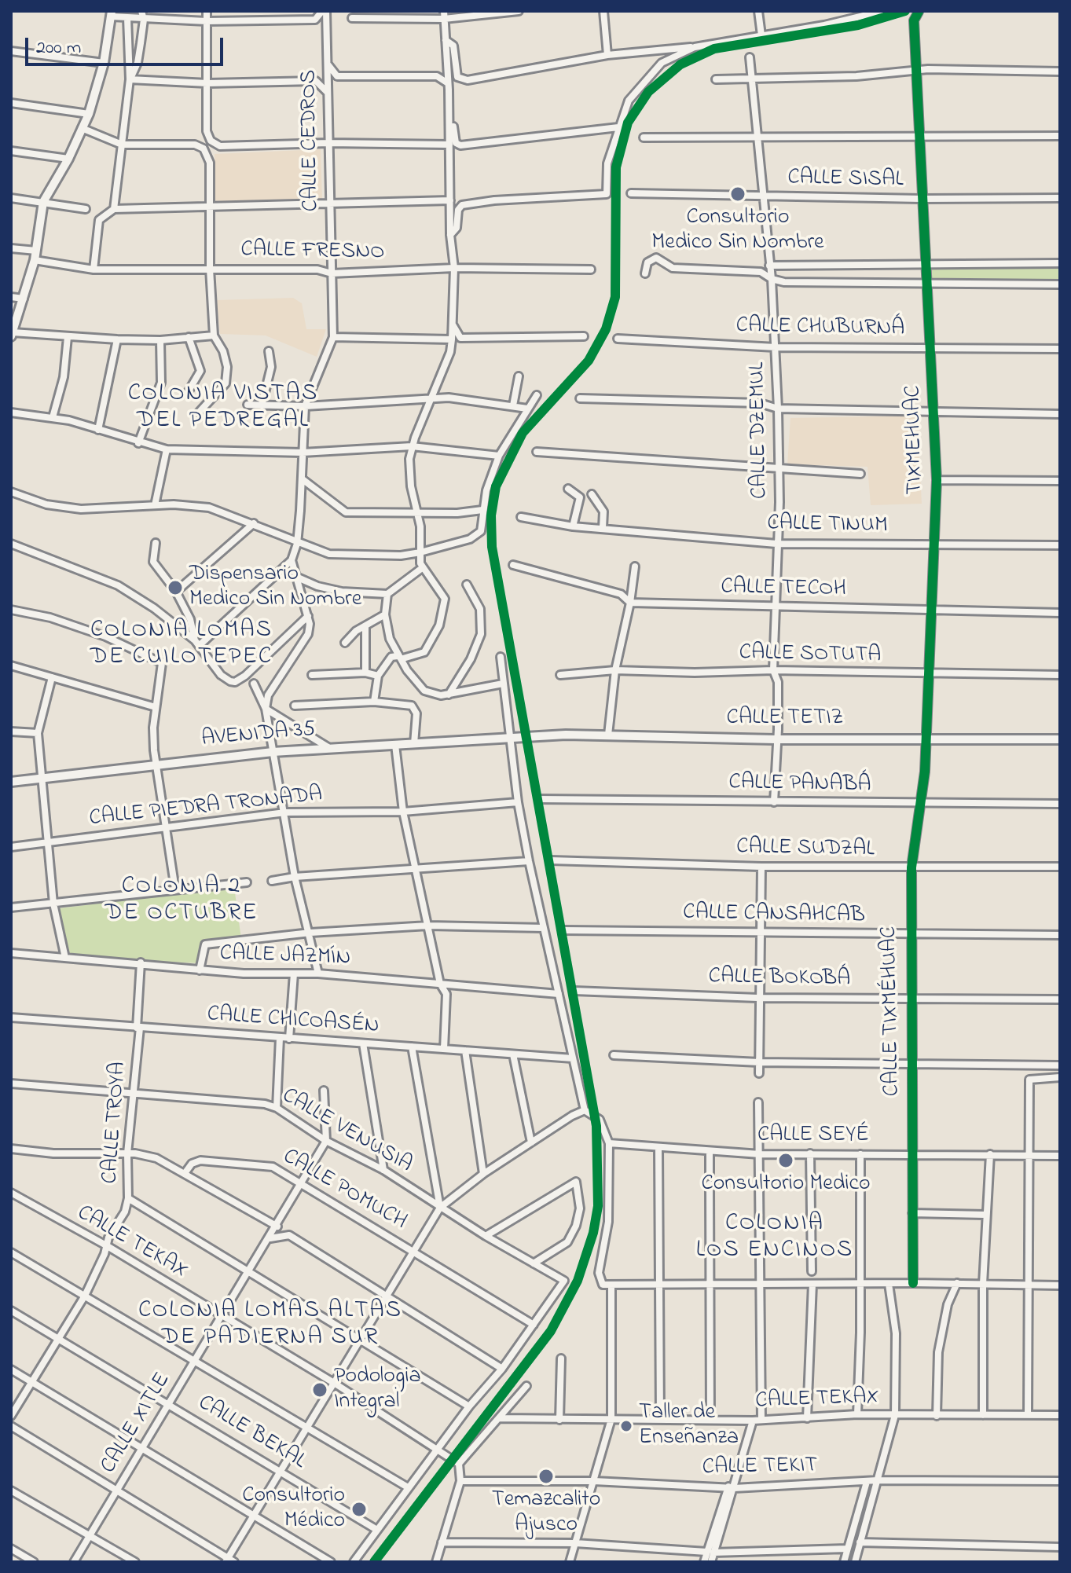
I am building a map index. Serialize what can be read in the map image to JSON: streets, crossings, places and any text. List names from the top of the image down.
{
  "streets": {
    "street": [
      "CALLE CEDROS",
      "CALLE SISAL",
      "CALLE FRESNO",
      "CALLE CHUBURNÁ",
      "CALLE DZEMUL",
      "TIXMEHUAC",
      "CALLE TINUM",
      "CALLE TECOH",
      "CALLE SOTUTA",
      "CALLE TETIZ",
      "AVENIDA 35",
      "CALLE PANABÁ",
      "CALLE PIEDRA TRONADA",
      "CALLE SUDZAL",
      "CALLE CANSAHCAB",
      "CALLE JAZMÍN",
      "CALLE BOKOBÁ",
      "CALLE TIXMÉHUAC",
      "CALLE CHICOASÉN",
      "CALLE TROYA",
      "CALLE VENUSIA",
      "CALLE SEYÉ",
      "CALLE POMUCH",
      "CALLE TEKAX",
      "CALLE XITLE",
      "CALLE BEKAL",
      "CALLE TEKIT"
    ]
  },
  "crossings": [
    ["CALLE CEDROS", "CALLE FRESNO"],
    ["CALLE SISAL", "CALLE DZEMUL"],
    ["CALLE SISAL", "TIXMEHUAC"],
    ["CALLE CHUBURNÁ", "CALLE DZEMUL"],
    ["CALLE CHUBURNÁ", "TIXMEHUAC"],
    ["CALLE DZEMUL", "CALLE TINUM"],
    ["CALLE DZEMUL", "CALLE TECOH"],
    ["CALLE DZEMUL", "CALLE SOTUTA"],
    ["CALLE DZEMUL", "CALLE TETIZ"],
    ["CALLE DZEMUL", "CALLE PANABÁ"],
    ["TIXMEHUAC", "CALLE TINUM"],
    ["TIXMEHUAC", "CALLE TECOH"],
    ["TIXMEHUAC", "CALLE SOTUTA"],
    ["TIXMEHUAC", "CALLE TETIZ"],
    ["TIXMEHUAC", "CALLE PANABÁ"],
    ["TIXMEHUAC", "CALLE SUDZAL"],
    ["TIXMEHUAC", "CALLE TIXMÉHUAC"],
    ["CALLE TETIZ", "AVENIDA 35"],
    ["CALLE SUDZAL", "CALLE TIXMÉHUAC"],
    ["CALLE CANSAHCAB", "CALLE TIXMÉHUAC"],
    ["CALLE JAZMÍN", "CALLE TROYA"],
    ["CALLE BOKOBÁ", "CALLE TIXMÉHUAC"],
    ["CALLE TIXMÉHUAC", "CALLE SEYÉ"],
    ["CALLE CHICOASÉN", "CALLE TROYA"],
    ["CALLE TROYA", "CALLE VENUSIA"],
    ["CALLE TROYA", "CALLE TEKAX"],
    ["CALLE TROYA", "CALLE BEKAL"],
    ["CALLE VENUSIA", "CALLE POMUCH"],
    ["CALLE VENUSIA", "CALLE XITLE"],
    ["CALLE POMUCH", "CALLE XITLE"],
    ["CALLE TEKAX", "CALLE XITLE"],
    ["CALLE XITLE", "CALLE BEKAL"]
  ],
  "districts": [
    "COLONIA VISTAS DEL PEDREGAL",
    "COLONIA LOMAS DE CUILOTEPEC",
    "COLONIA 2 DE OCTUBRE",
    "COLONIA LOS ENCINOS",
    "COLONIA LOMAS ALTAS DE PADIERNA SUR"
  ],
  "places": [
    "Consultorio Medico Sin Nombre",
    "Dispensario Medico Sin Nombre",
    "Consultorio Medico",
    "Podologia Integral",
    "Taller de Enseñanza",
    "Temazcalito Ajusco",
    "Consultorio Médico"
  ],
  "scale_bar": "200 m"
}
